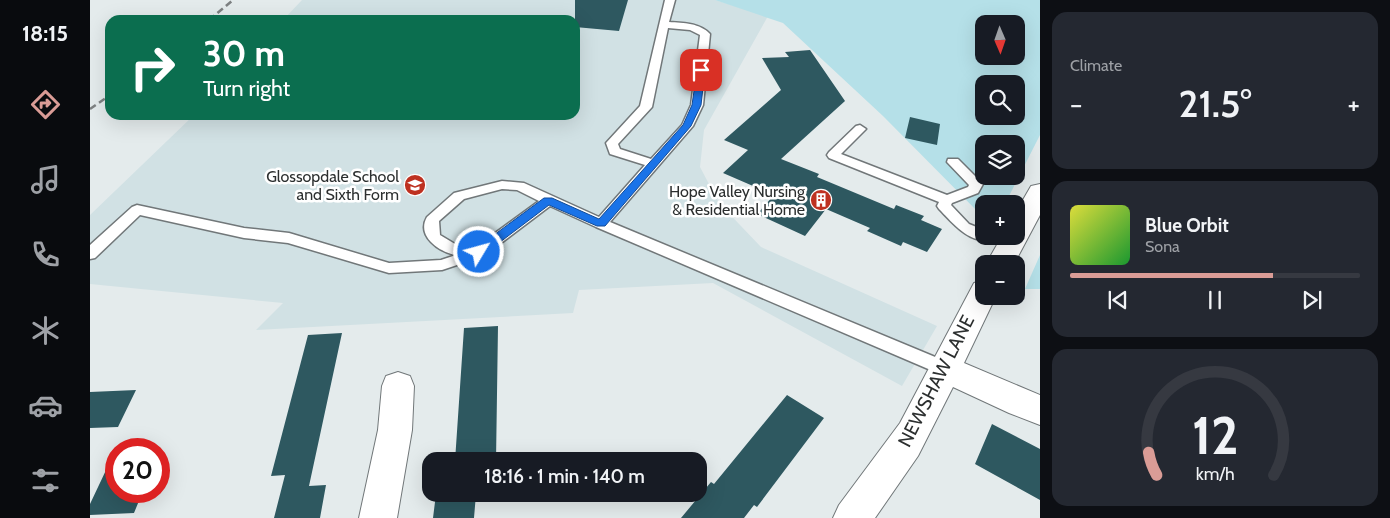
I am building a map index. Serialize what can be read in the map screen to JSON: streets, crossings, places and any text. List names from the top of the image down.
{
  "streets": {
    "street": ["NEWSHAW LANE"]
  },
  "places": {
    "school or university": ["Glossopdale School and Sixth Form"],
    "building": ["Hope Valley Nursing & Residential Home"]
  },
  "north": "bottom",
  "page": {
    "tabs": "18:15",
    "tile": "Climate",
    "map_buttons": ["+", "−"],
    "turn": ["30 m", "Turn right"],
    "heat": ["−", "21.5°", "+"],
    "song": ["Blue Orbit", "Sona"],
    "limit": "20",
    "trip": "18:16 · 1 min · 140 m",
    "gauge": ["12", "km/h"]
  }
}
